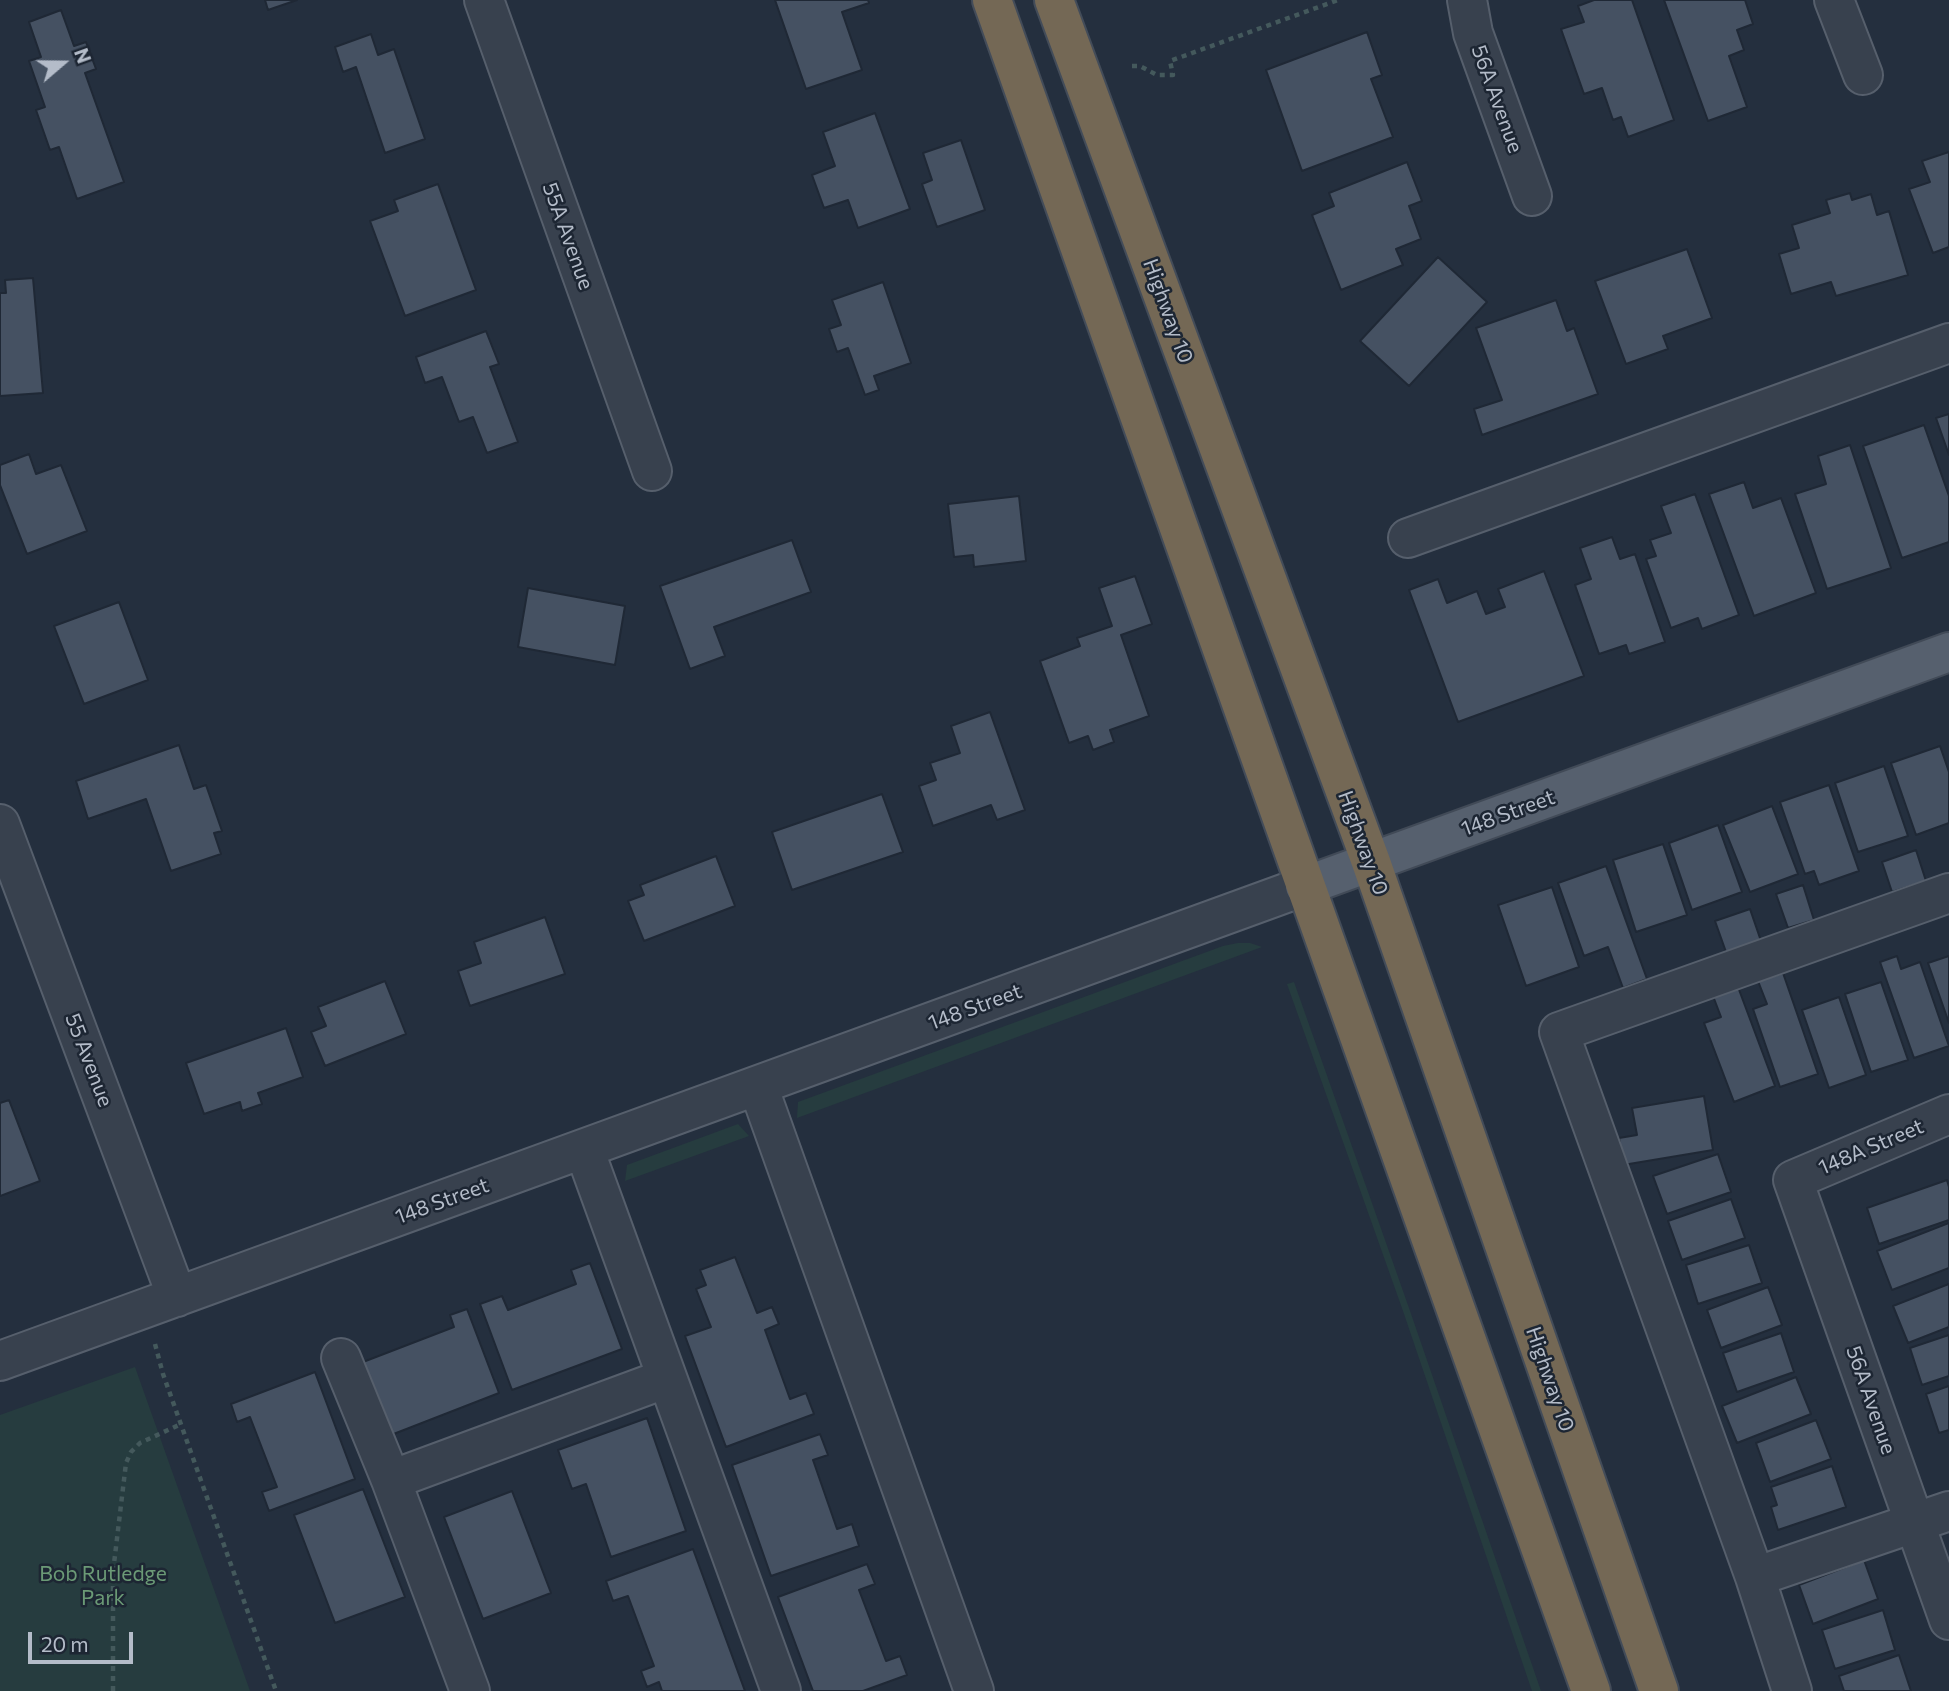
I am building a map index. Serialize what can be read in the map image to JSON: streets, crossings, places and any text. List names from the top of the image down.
{
  "streets": {
    "highway": ["Highway 10"],
    "main road": ["148 Street"],
    "street": [
      "56A Avenue",
      "55A Avenue",
      "55 Avenue",
      "148A Street"
    ]
  },
  "crossings": [
    ["56A Avenue", "148A Street"],
    ["Highway 10", "148 Street"],
    ["148 Street", "55 Avenue"]
  ],
  "parks": ["Bob Rutledge Park"],
  "scale_bar": "20 m",
  "north": "right"
}
